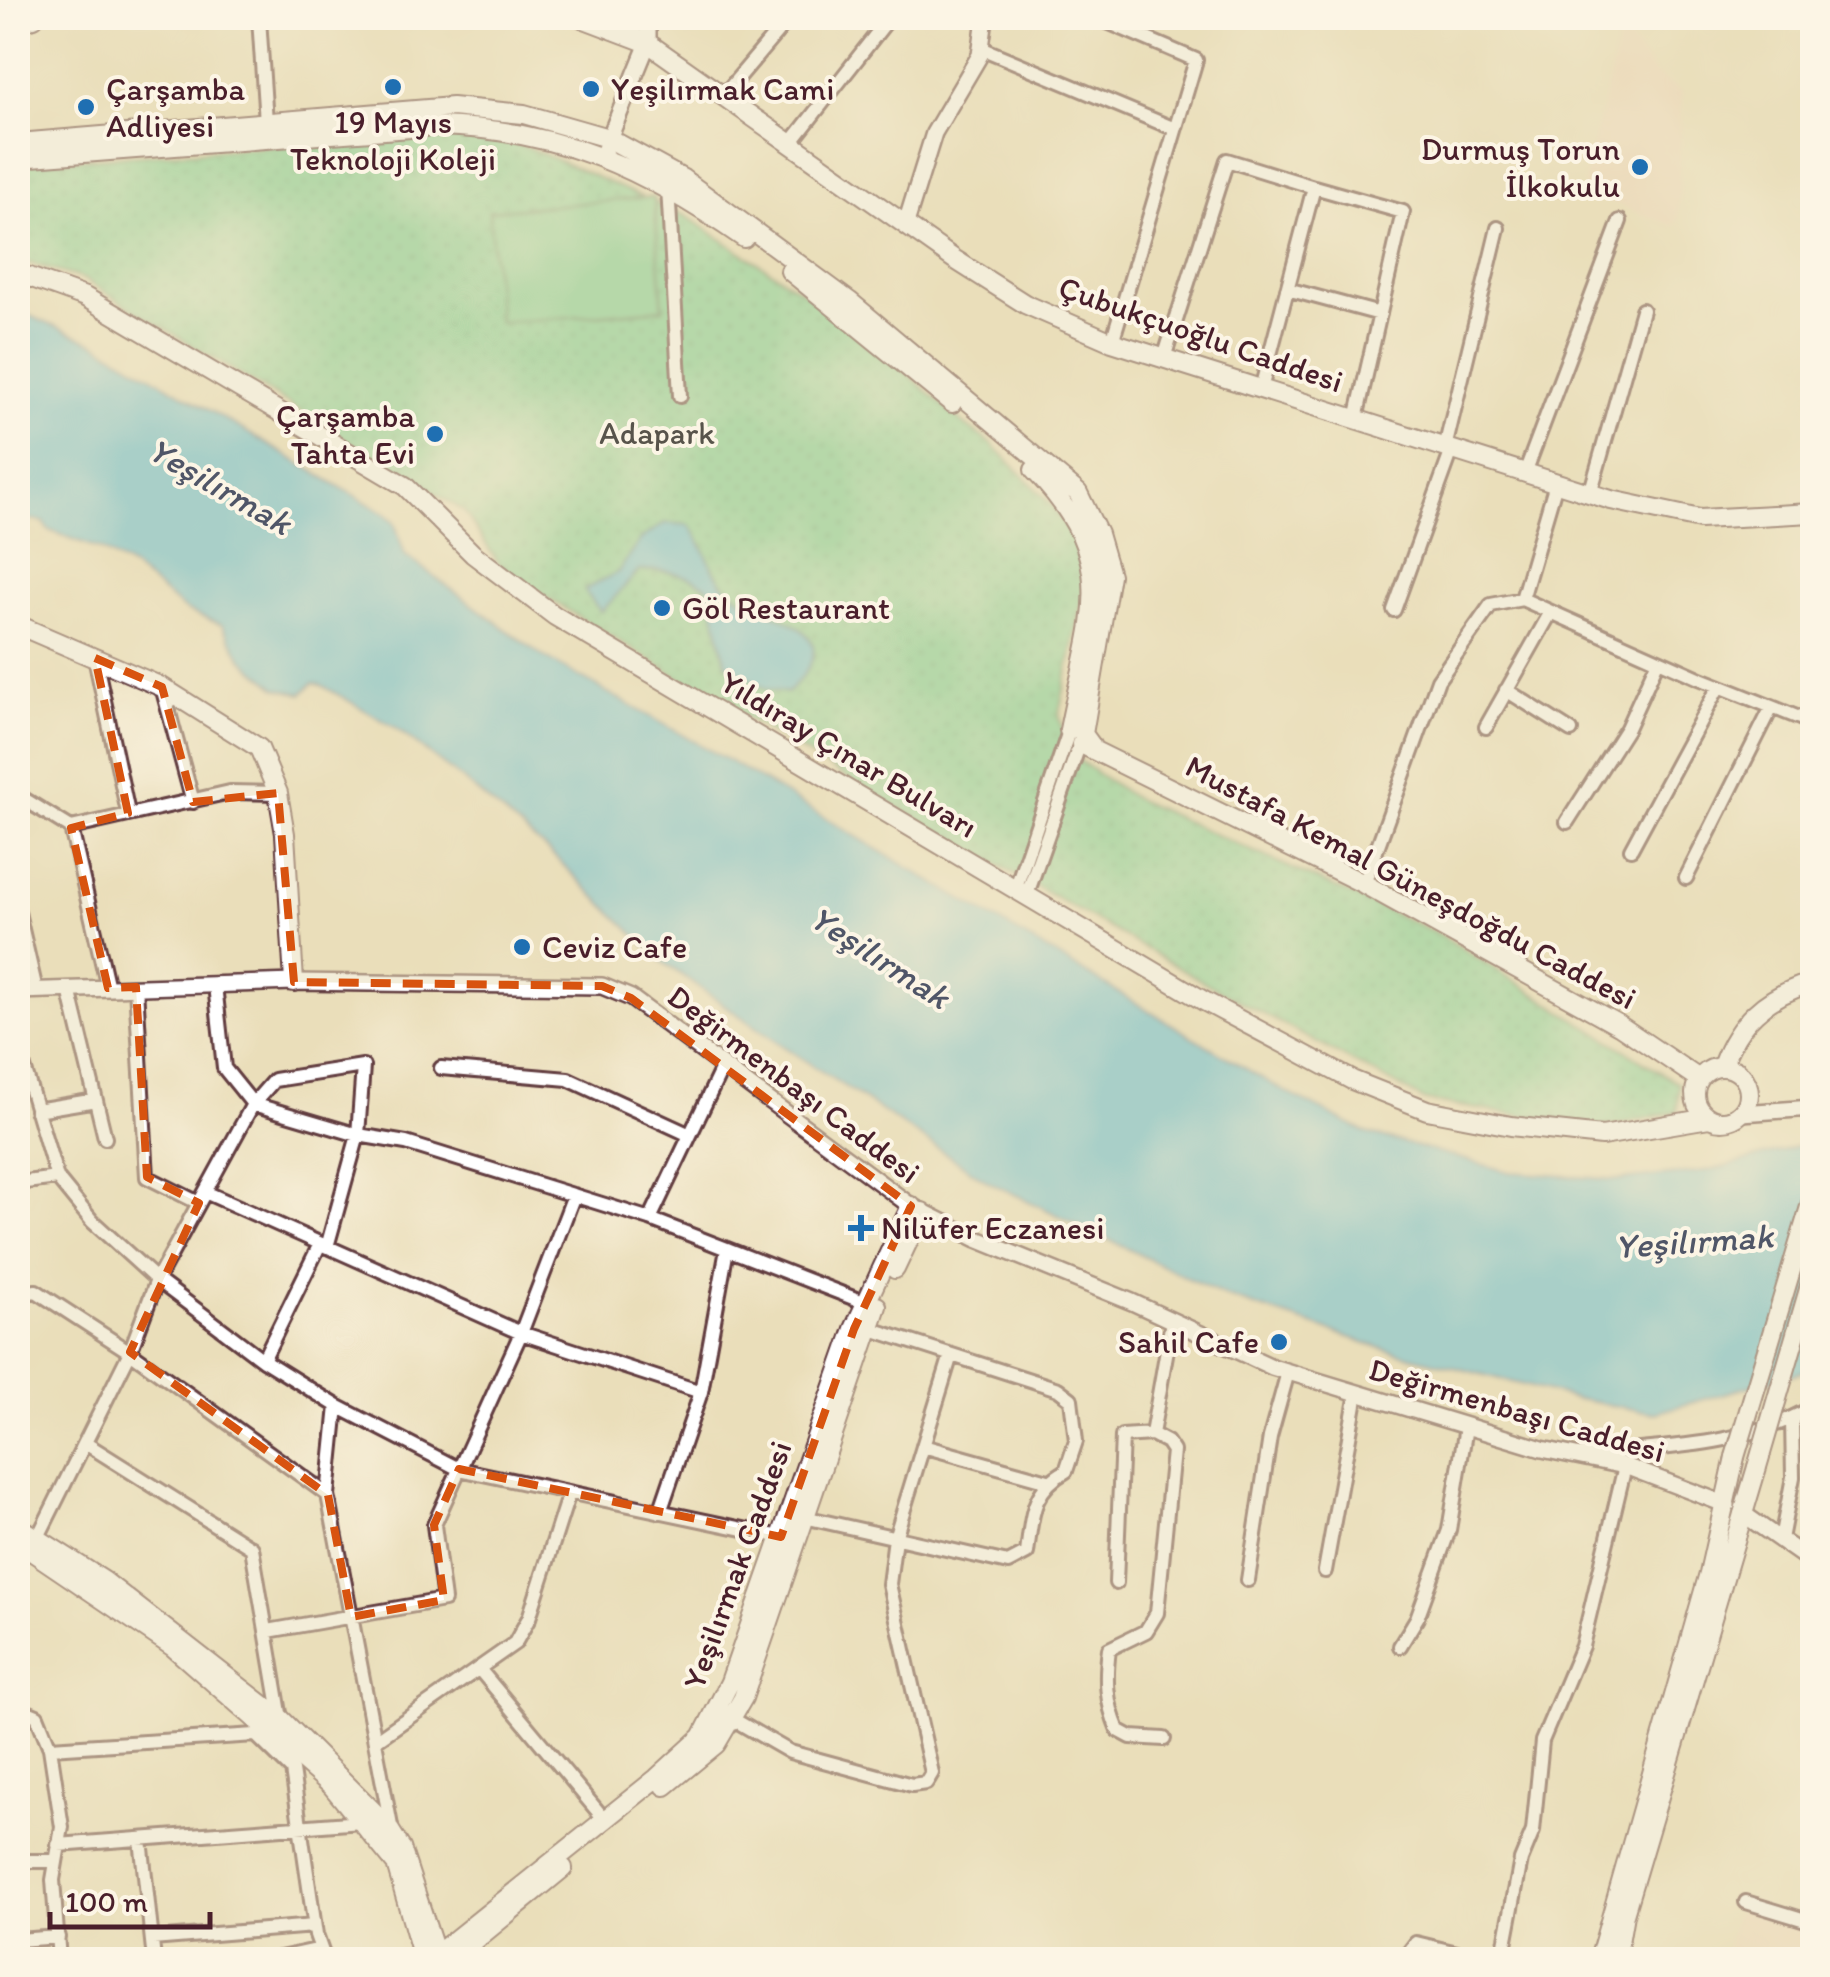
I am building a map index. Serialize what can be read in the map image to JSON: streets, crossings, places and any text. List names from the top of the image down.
{
  "streets": {
    "main road": [
      "Çubukçuoğlu Caddesi",
      "Yıldıray Çınar Bulvarı",
      "Mustafa Kemal Güneşdoğdu Caddesi",
      "Yeşilırmak Caddesi"
    ],
    "street": ["Değirmenbaşı Caddesi"]
  },
  "crossings": [
    ["Yıldıray Çınar Bulvarı", "Mustafa Kemal Güneşdoğdu Caddesi"],
    ["Değirmenbaşı Caddesi", "Yeşilırmak Caddesi"]
  ],
  "water": ["Yeşilırmak"],
  "parks": ["Adapark"],
  "places": {
    "other": [
      "19 Mayıs Teknoloji Koleji",
      "Yeşilırmak Cami",
      "Çarşamba Adliyesi",
      "Durmuş Torun İlkokulu",
      "Çarşamba Tahta Evi",
      "Göl Restaurant",
      "Ceviz Cafe",
      "Sahil Cafe"
    ],
    "health": ["Nilüfer Eczanesi"]
  },
  "scale_bar": "100 m"
}
